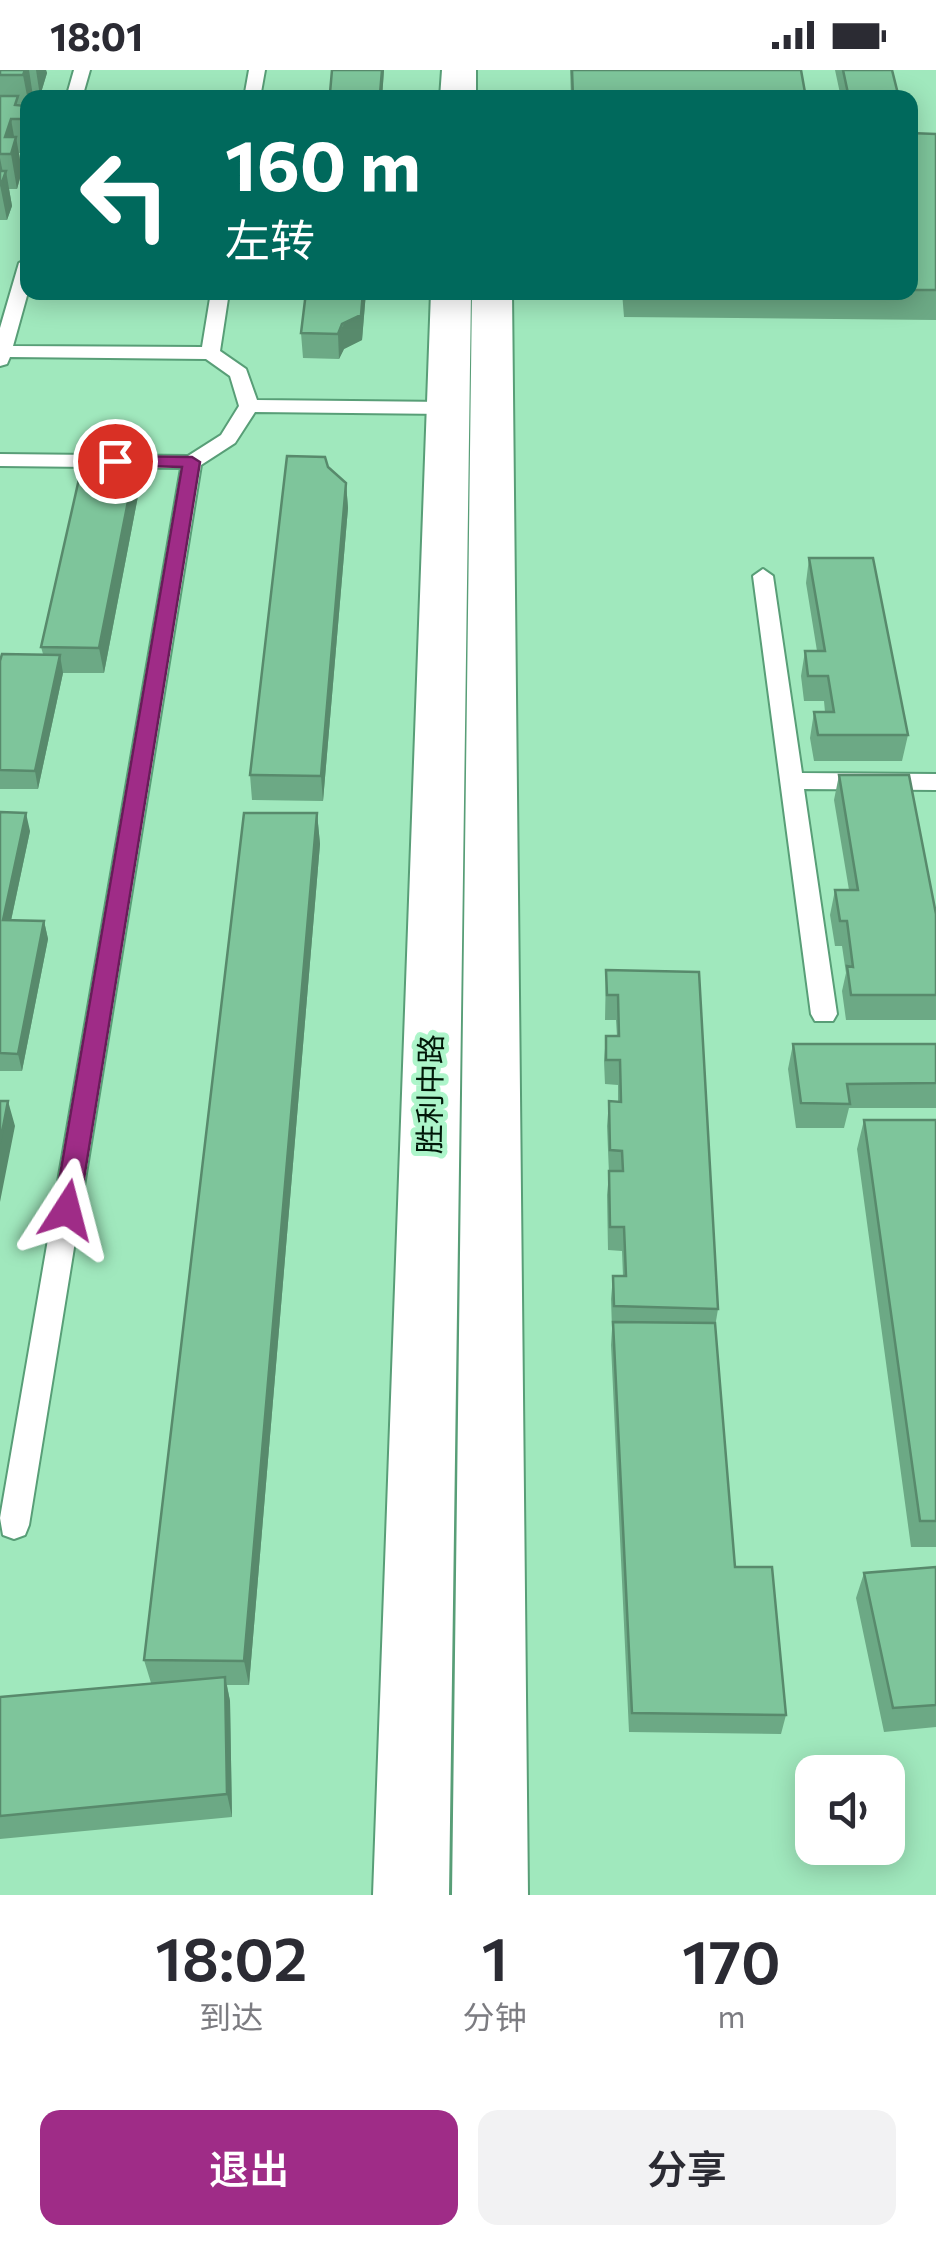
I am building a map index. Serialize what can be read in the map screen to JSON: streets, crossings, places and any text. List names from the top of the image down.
{
  "streets": {
    "street": ["胜利中路"]
  },
  "page": {
    "status": "18:01",
    "turn": ["160 m", "左转"],
    "eta": [
      "18:02",
      "到达",
      "1",
      "分钟",
      "170",
      "m"
    ],
    "buttons": ["退出", "分享"]
  }
}
